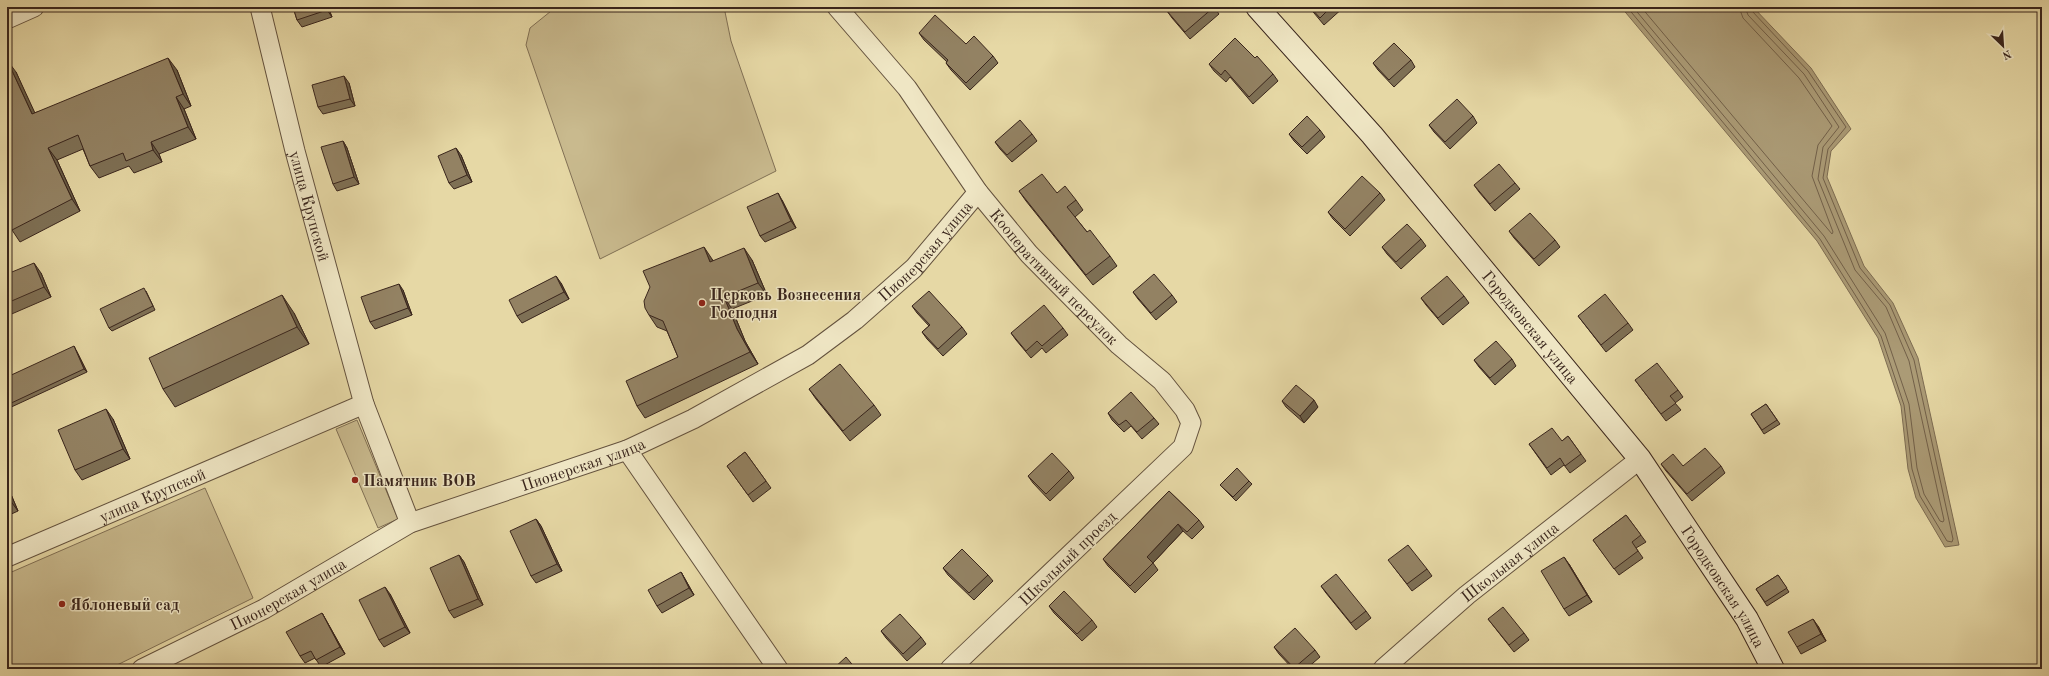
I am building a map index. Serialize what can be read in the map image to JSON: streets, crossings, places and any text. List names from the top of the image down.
{
  "streets": {
    "main road": ["Городковская улица"],
    "street": [
      "улица Крупской",
      "Пионерская улица",
      "Кооперативный переулок",
      "Школьный проезд",
      "Школьная улица"
    ]
  },
  "crossings": [
    ["улица Крупской", "Пионерская улица"],
    ["Пионерская улица", "Кооперативный переулок"],
    ["Кооперативный переулок", "Школьный проезд"],
    ["Городковская улица", "Школьная улица"]
  ],
  "places": ["Церковь Вознесения Господня", "Памятник ВОВ", "Яблоневый сад"],
  "north": "bottom right"
}
